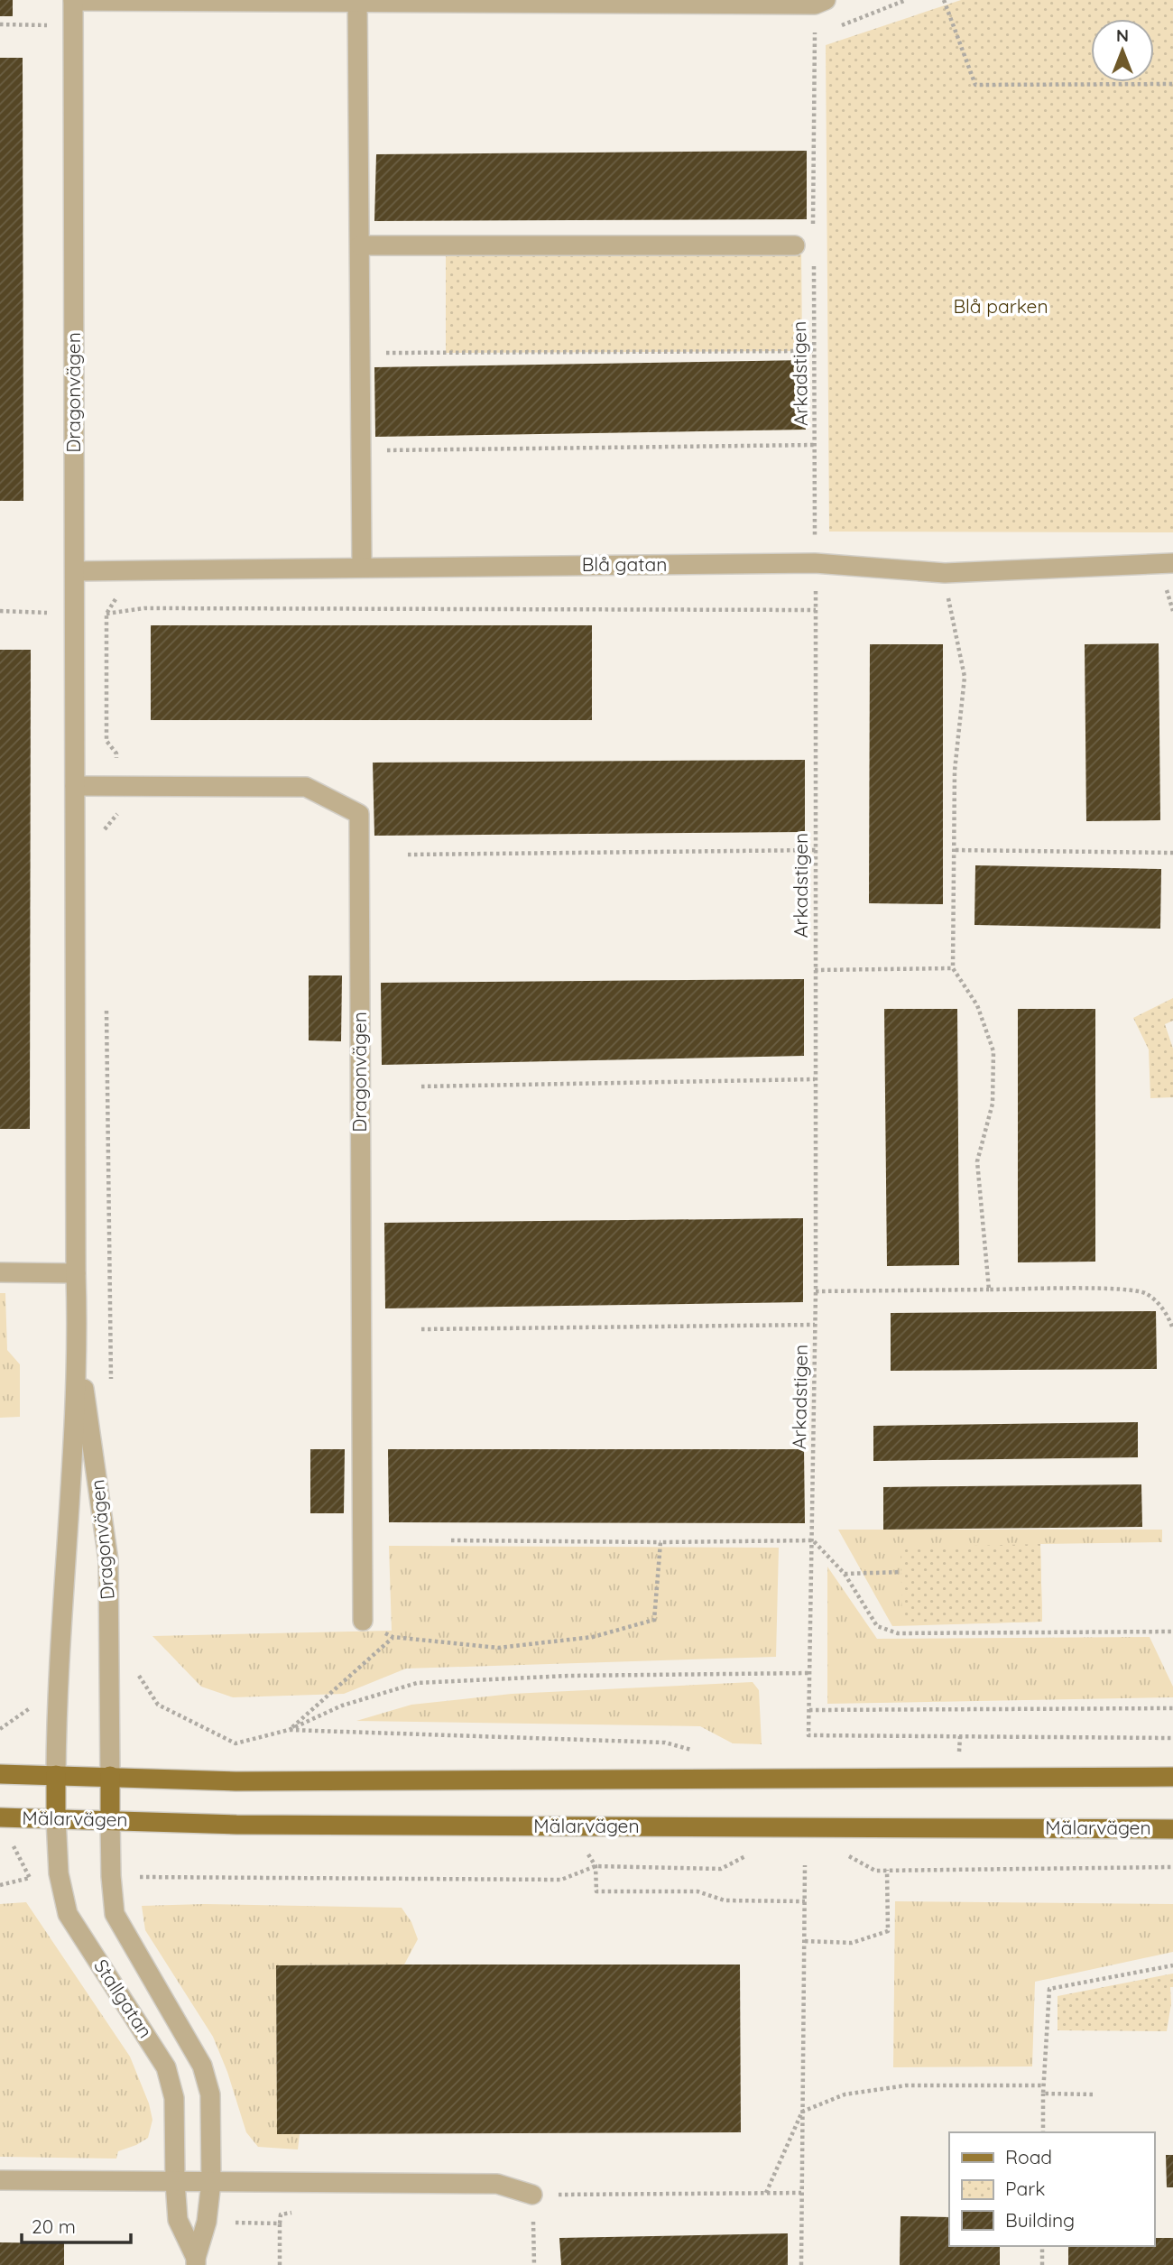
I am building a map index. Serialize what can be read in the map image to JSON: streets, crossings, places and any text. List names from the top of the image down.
{
  "streets": {
    "main road": ["Mälarvägen"],
    "street": ["Dragonvägen", "Blå gatan", "Stallgatan"],
    "path": ["Arkadstigen"]
  },
  "crossings": [
    ["Arkadstigen", "Blå gatan"],
    ["Dragonvägen", "Blå gatan"],
    ["Mälarvägen", "Stallgatan"]
  ],
  "parks": ["Blå parken"],
  "legend": ["Road", "Park", "Building"],
  "scale_bar": "20 m",
  "north": "top"
}
